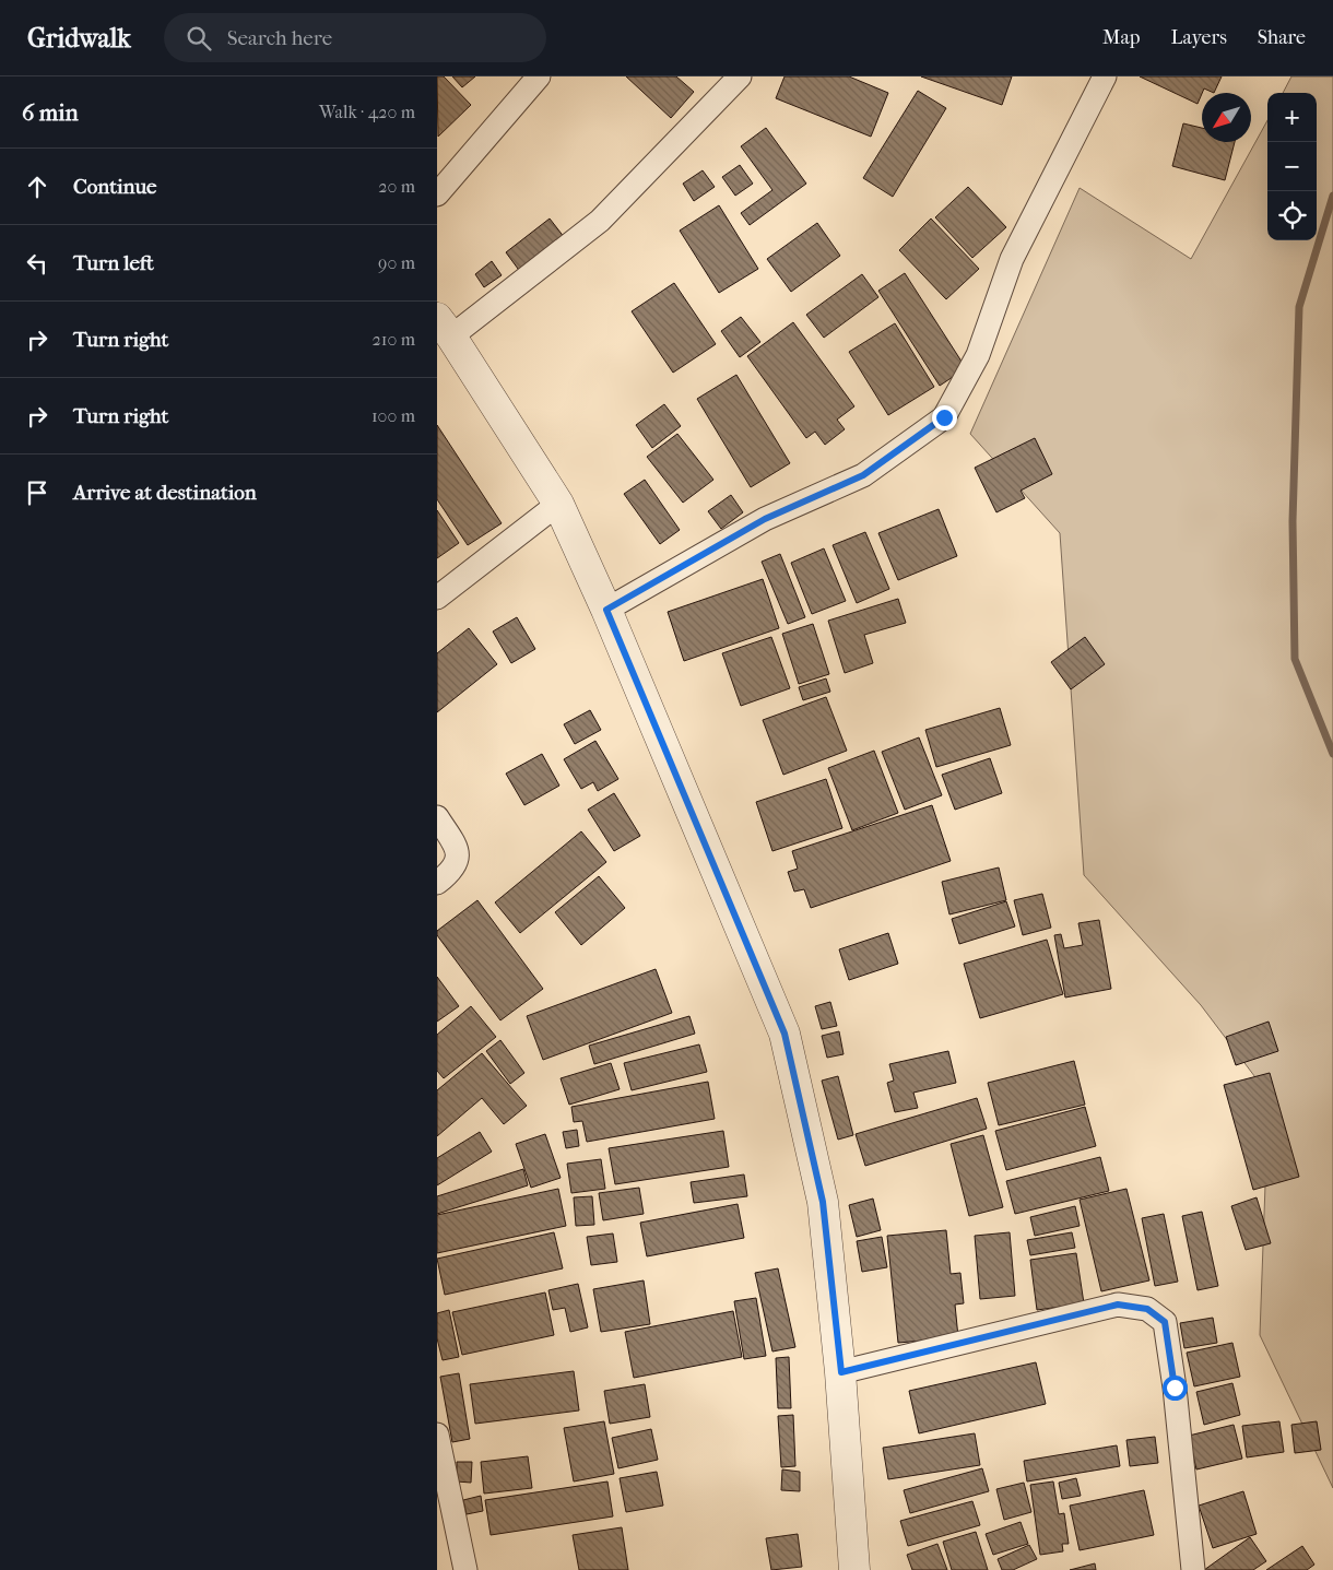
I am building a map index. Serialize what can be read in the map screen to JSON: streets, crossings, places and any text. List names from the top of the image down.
{
  "north": "bottom left",
  "page": {
    "header": "Gridwalk",
    "search": "Search here",
    "nav": ["Map", "Layers", "Share"],
    "heading": ["6 min", "Walk · 420 m"],
    "map_buttons": ["+", "−"],
    "list": [
      ["Continue", "20 m"],
      ["Turn left", "90 m"],
      ["Turn right", "210 m"],
      ["Turn right", "100 m"],
      "Arrive at destination"
    ]
  }
}
